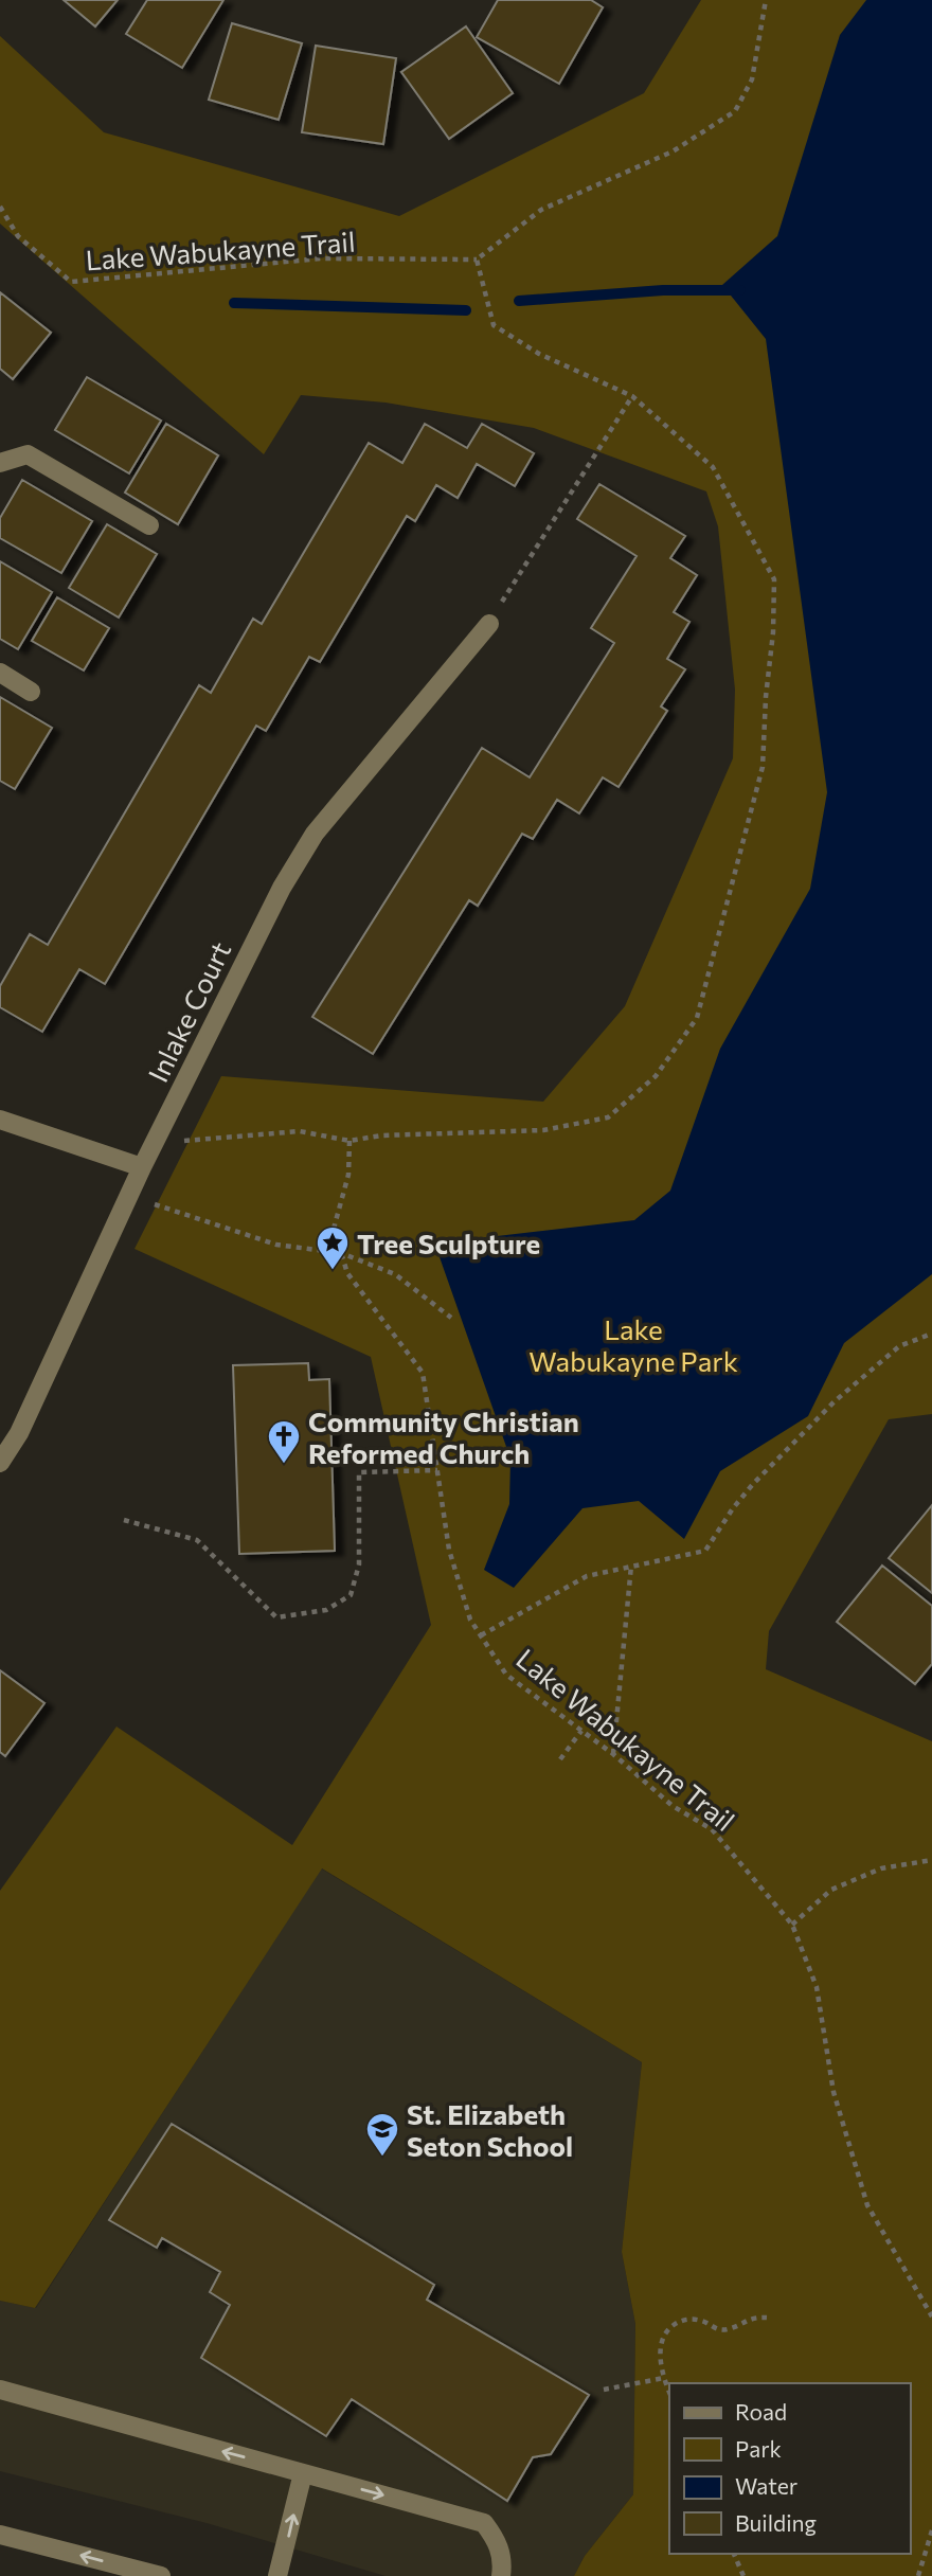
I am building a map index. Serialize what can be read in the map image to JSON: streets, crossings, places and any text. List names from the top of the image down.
{
  "streets": {
    "street": ["Inlake Court"],
    "path": ["Lake Wabukayne Trail"]
  },
  "parks": ["Lake Wabukayne Park"],
  "places": {
    "place": ["Tree Sculpture"],
    "church": ["Community Christian Reformed Church"],
    "school or university": ["St. Elizabeth Seton School"]
  },
  "legend": [
    "Road",
    "Park",
    "Water",
    "Building"
  ]
}
